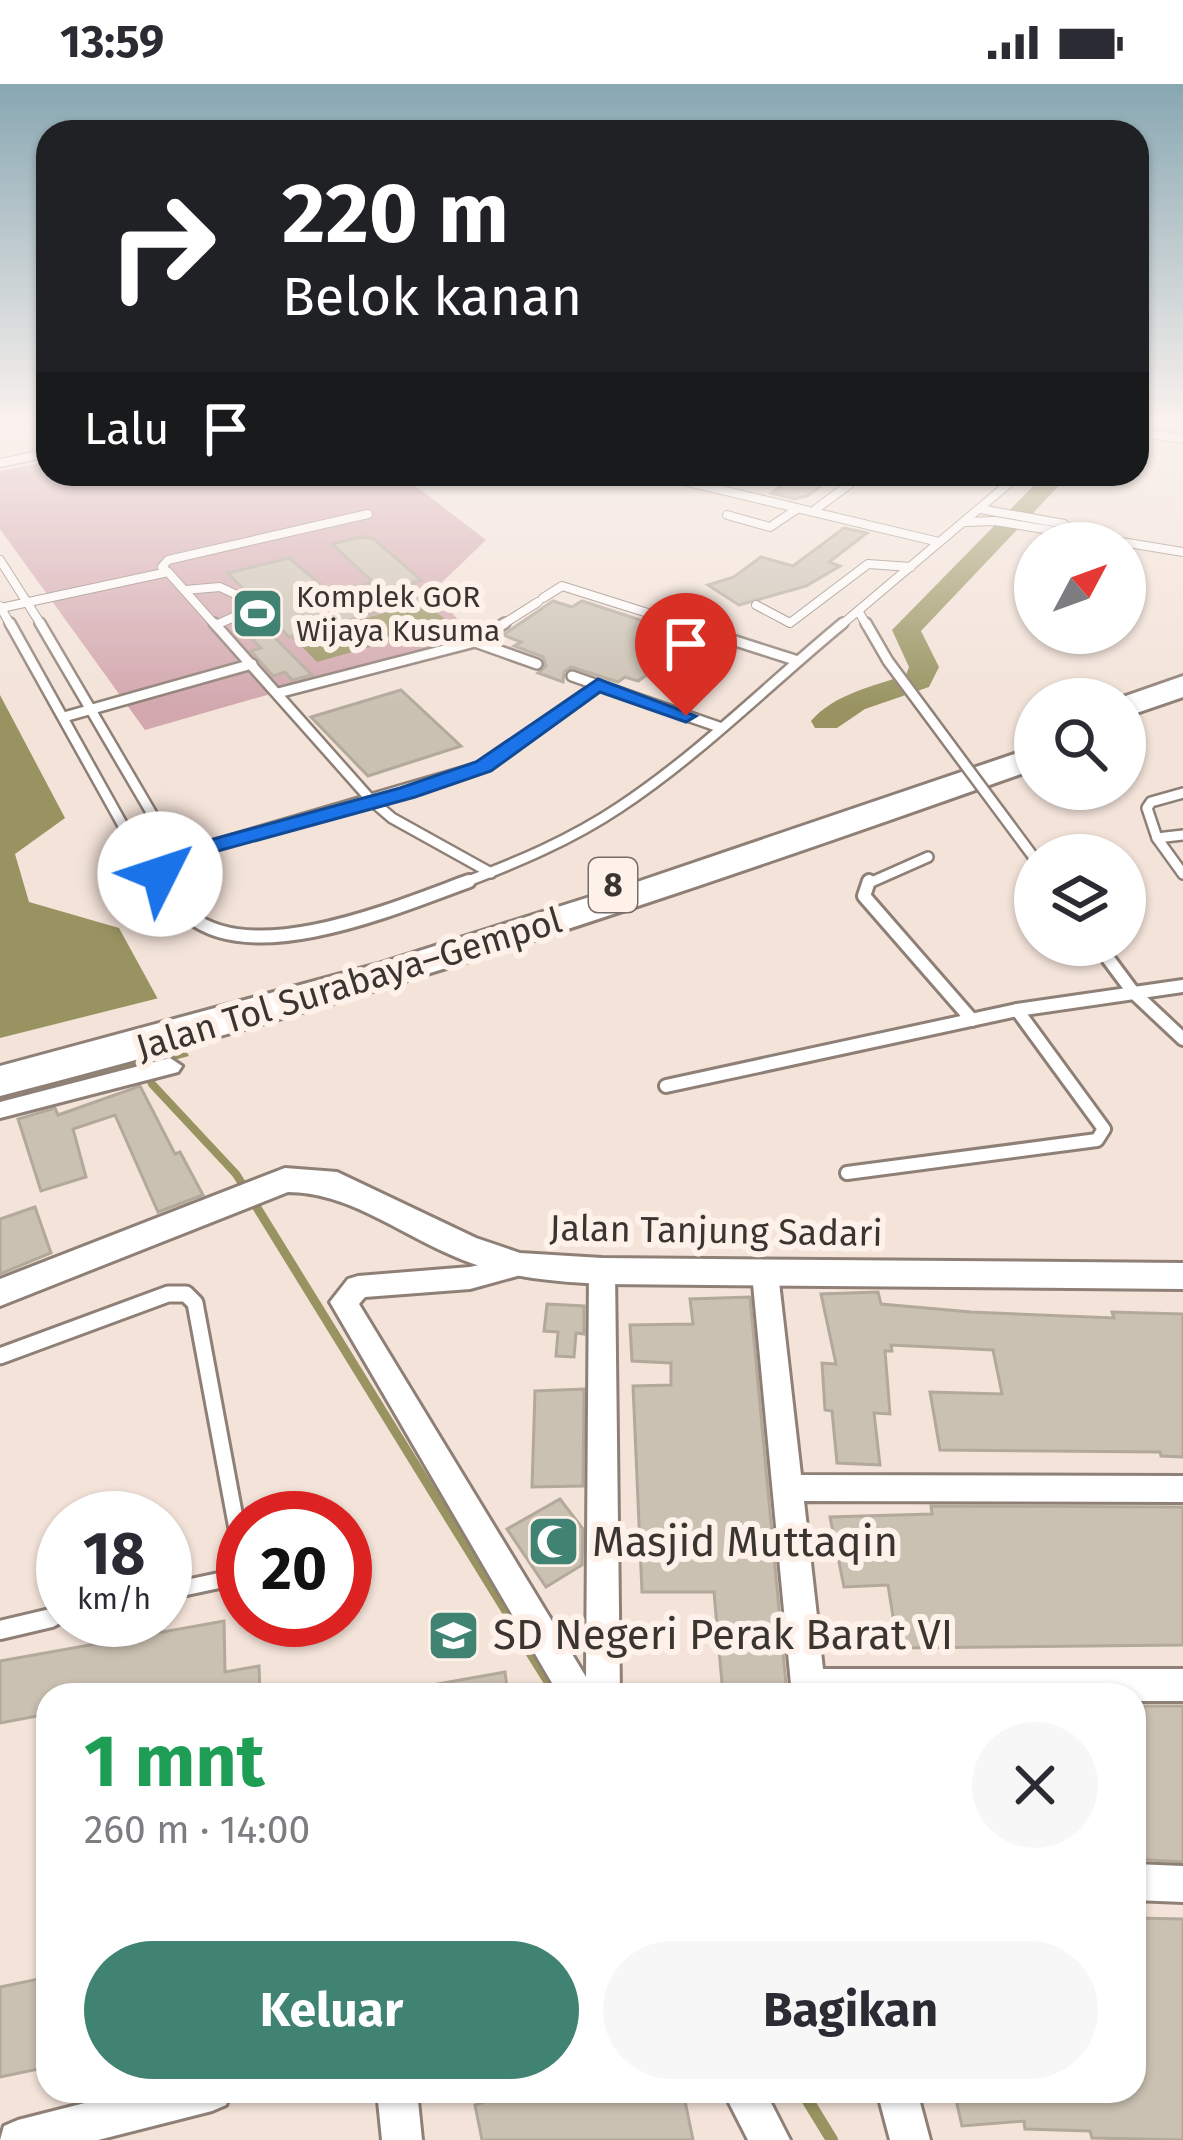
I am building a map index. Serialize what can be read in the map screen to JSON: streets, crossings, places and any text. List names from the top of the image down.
{
  "streets": {
    "highway": ["8", "Jalan Tol Surabaya–Gempol"],
    "street": ["Jalan Tanjung Sadari"]
  },
  "places": {
    "sports": ["Komplek GOR Wijaya Kusuma"],
    "mosque": ["Masjid Muttaqin"],
    "school or university": ["SD Negeri Perak Barat VI"]
  },
  "north": "top right",
  "page": {
    "status": "13:59",
    "turn": ["220 m", "Belok kanan"],
    "then": "Lalu",
    "speed": "18 km/h",
    "limit": "20",
    "heading": ["1 mnt", "260 m · 14:00"],
    "buttons": ["Keluar", "Bagikan"]
  }
}
